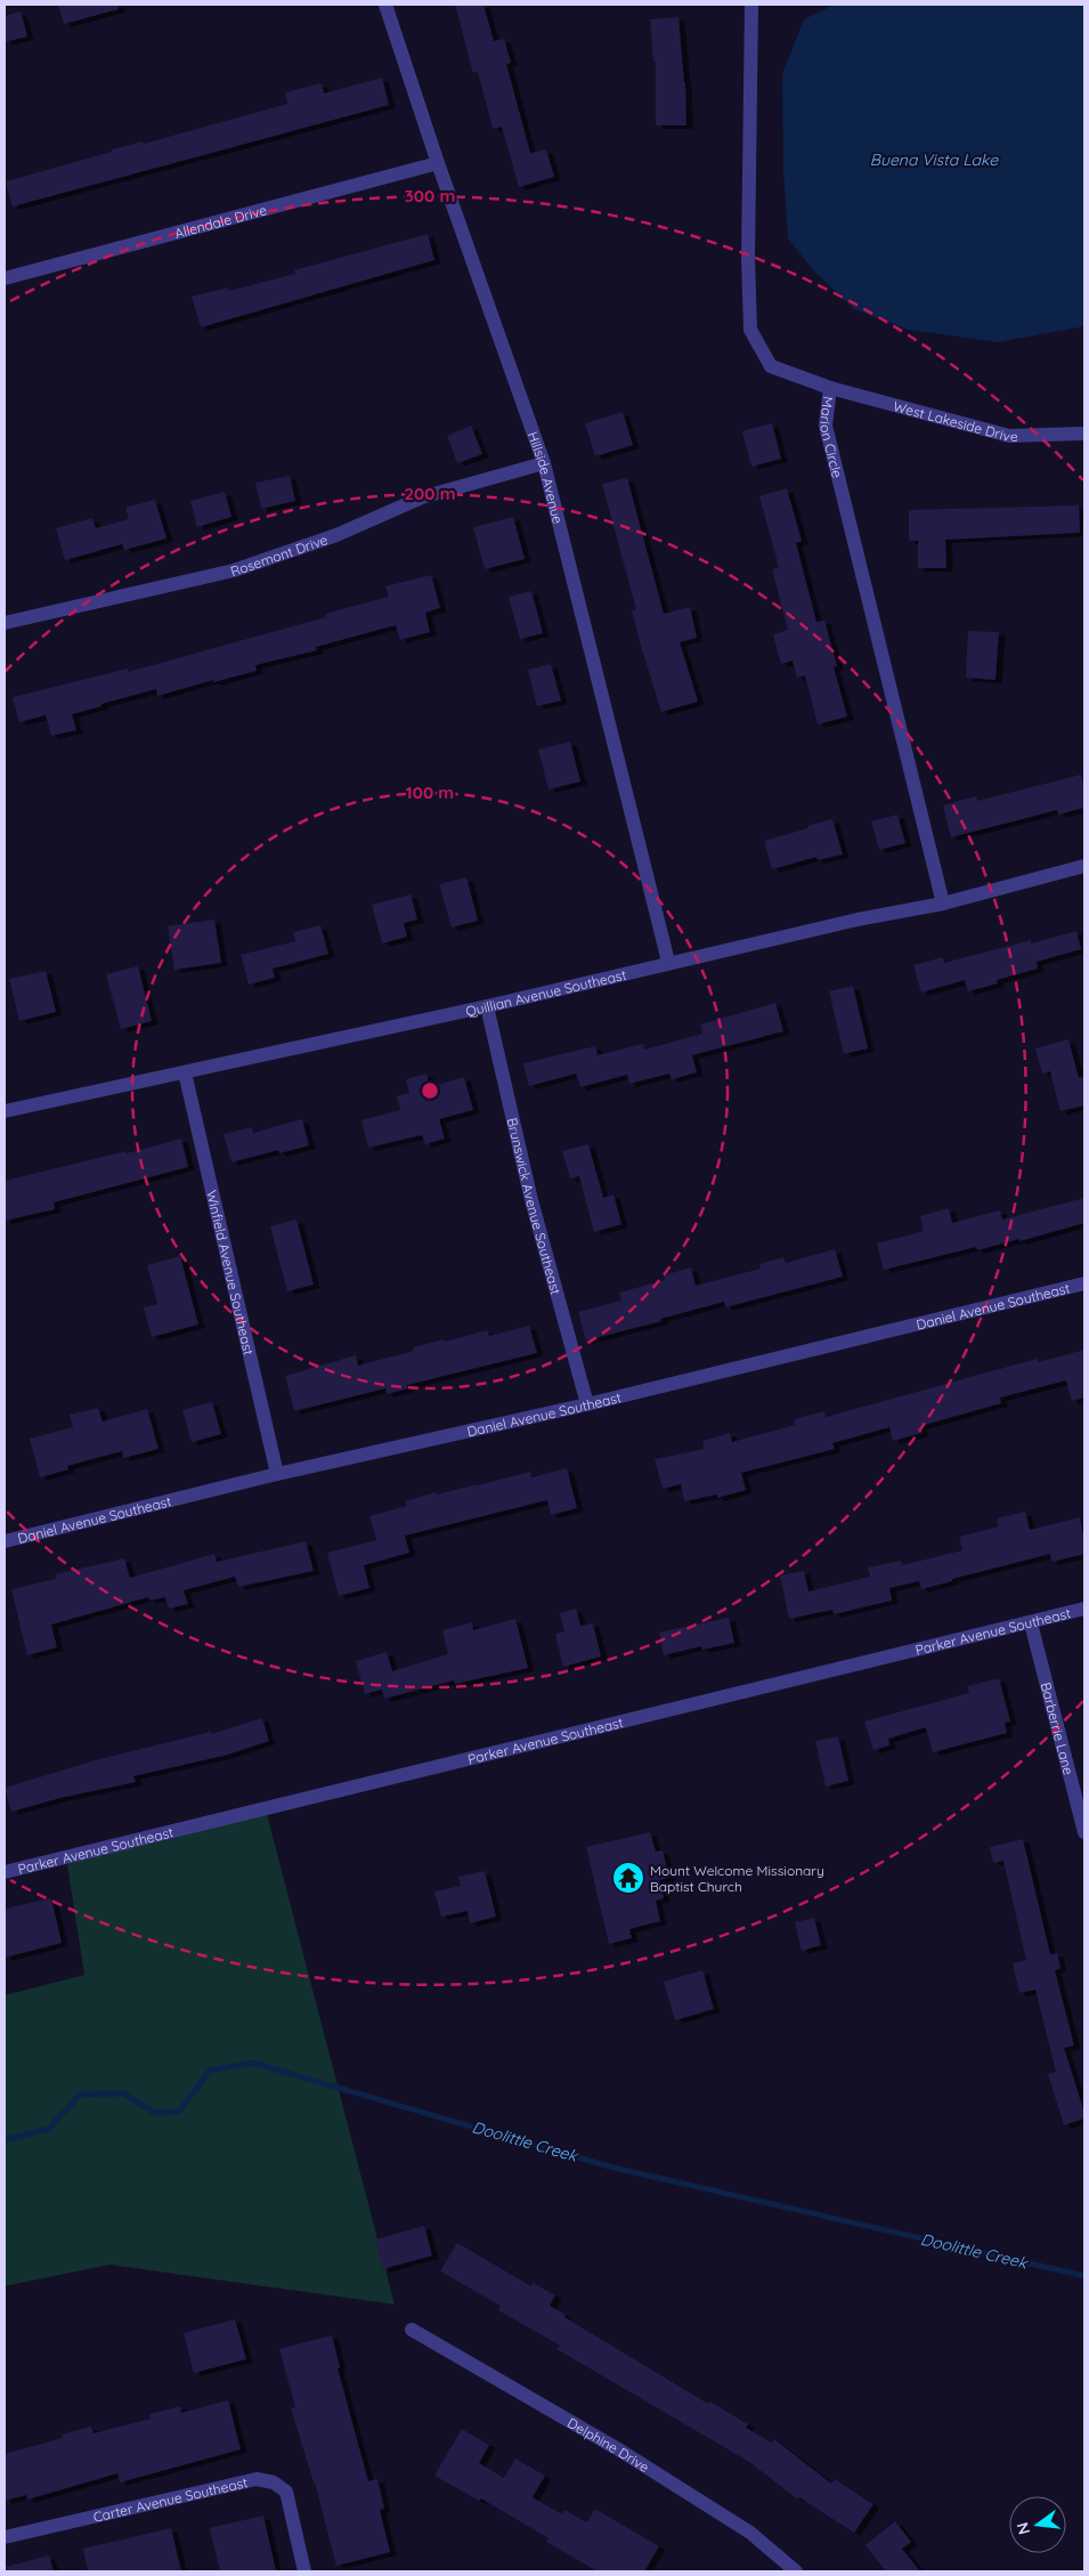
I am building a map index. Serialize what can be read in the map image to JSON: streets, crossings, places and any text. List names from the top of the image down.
{
  "streets": {
    "street": [
      "Allendale Drive",
      "West Lakeside Drive",
      "Marion Circle",
      "Hillside Avenue",
      "Rosemont Drive",
      "Quillian Avenue Southeast",
      "Brunswick Avenue Southeast",
      "Winfield Avenue Southeast",
      "Daniel Avenue Southeast",
      "Parker Avenue Southeast",
      "Barberrie Lane",
      "Delphine Drive",
      "Carter Avenue Southeast"
    ]
  },
  "crossings": [
    ["Allendale Drive", "Hillside Avenue"],
    ["West Lakeside Drive", "Marion Circle"],
    ["Marion Circle", "Quillian Avenue Southeast"],
    ["Hillside Avenue", "Rosemont Drive"],
    ["Hillside Avenue", "Quillian Avenue Southeast"],
    ["Quillian Avenue Southeast", "Brunswick Avenue Southeast"],
    ["Quillian Avenue Southeast", "Winfield Avenue Southeast"],
    ["Brunswick Avenue Southeast", "Daniel Avenue Southeast"],
    ["Winfield Avenue Southeast", "Daniel Avenue Southeast"],
    ["Parker Avenue Southeast", "Barberrie Lane"]
  ],
  "water": ["Buena Vista Lake", "Doolittle Creek"],
  "places": {
    "temple": ["Mount Welcome Missionary Baptist Church"]
  },
  "north": "left",
  "rings": ["300 m", "200 m", "100 m"]
}
